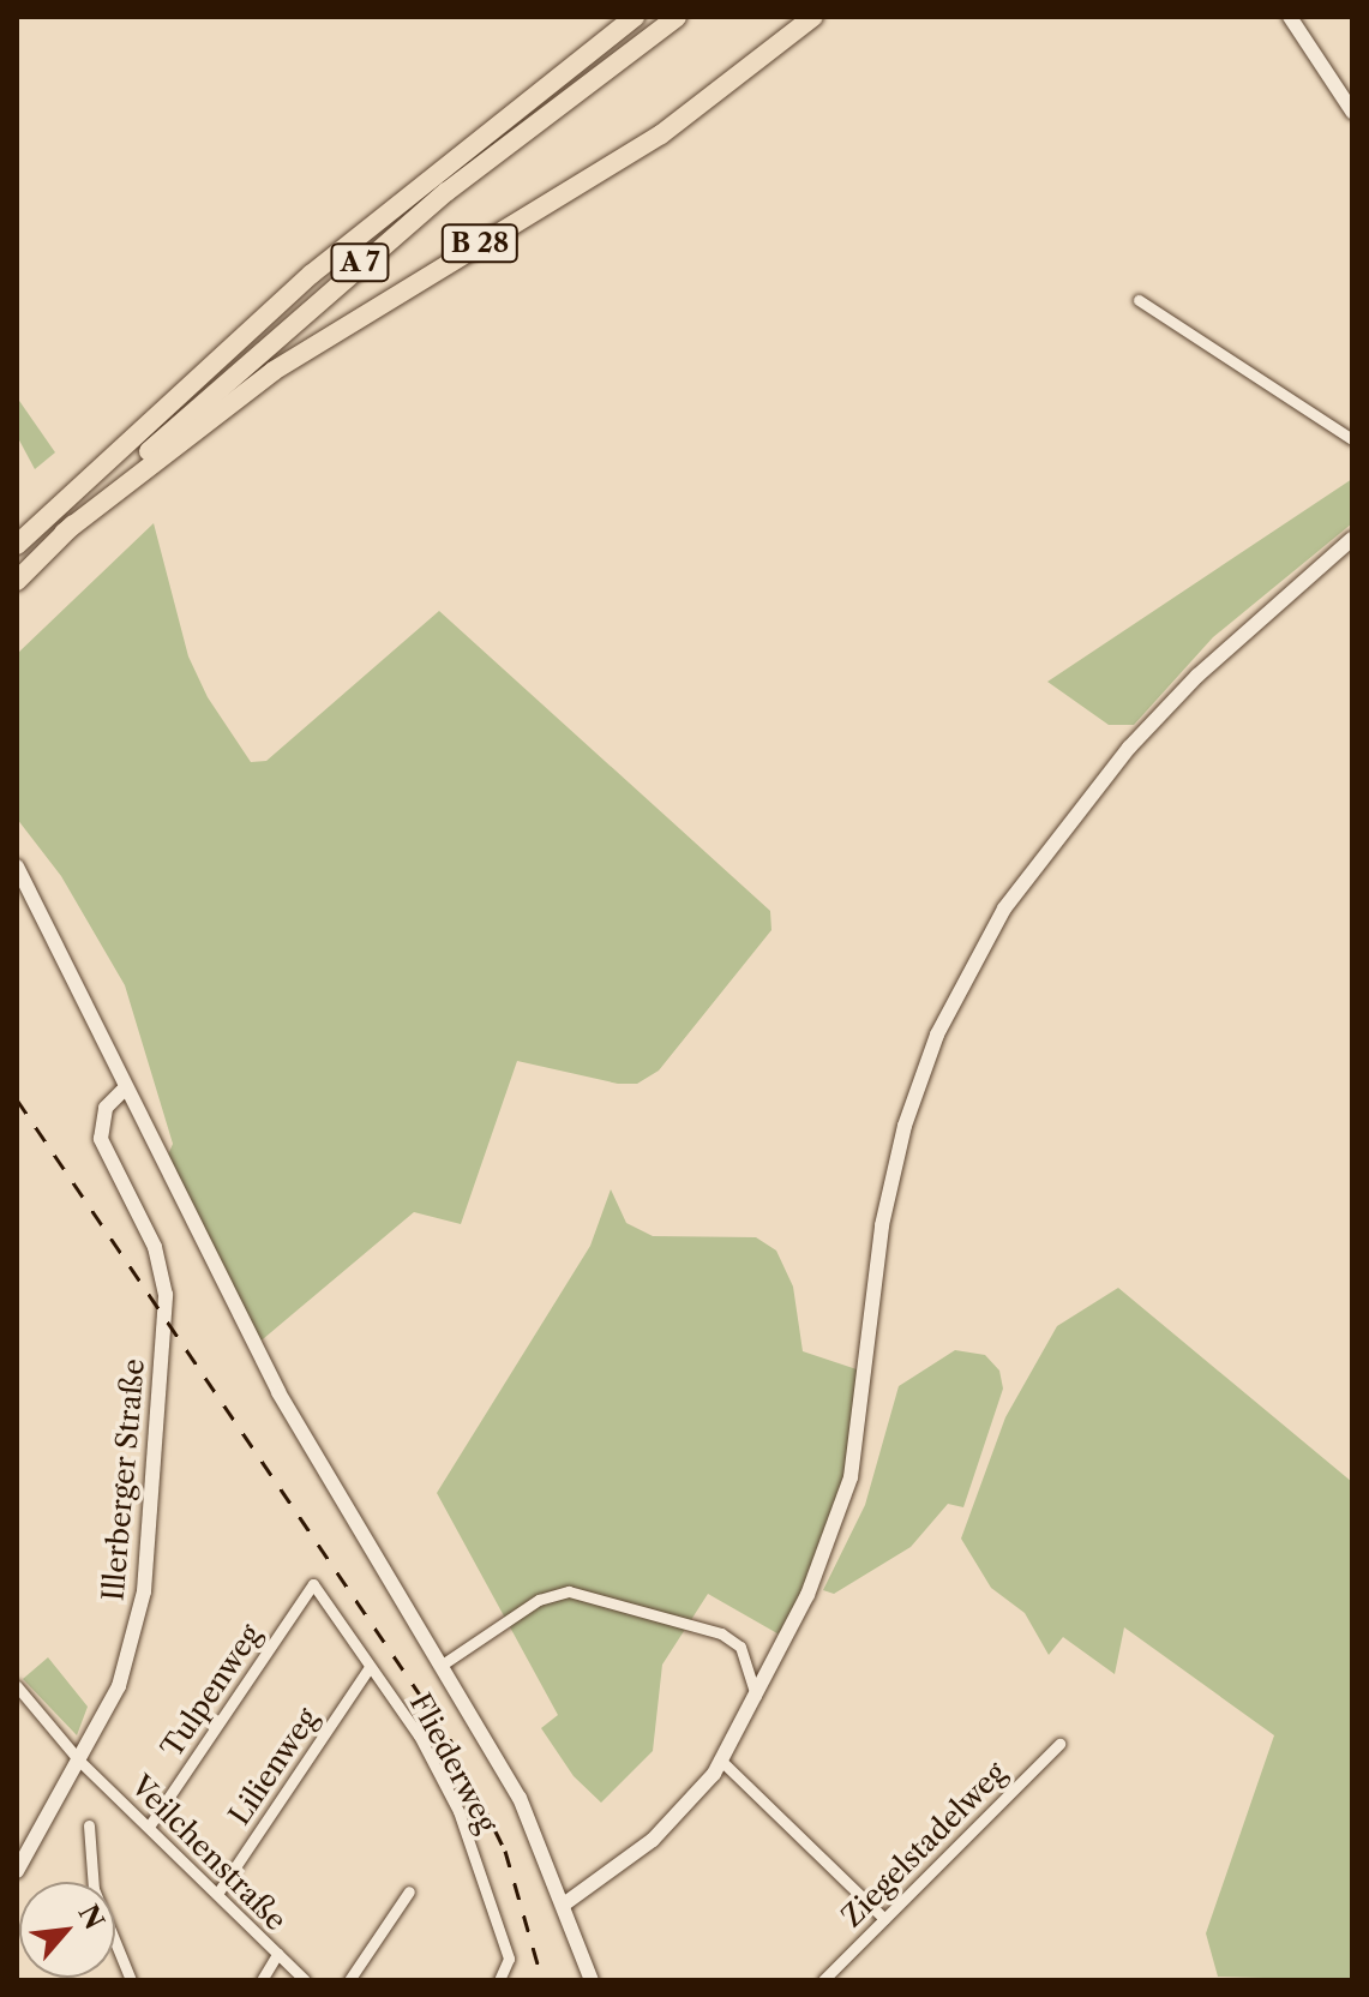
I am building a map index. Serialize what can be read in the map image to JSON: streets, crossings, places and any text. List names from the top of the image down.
{
  "streets": {
    "highway": ["B 28", "A 7"],
    "main road": ["Illerberger Straße"],
    "street": [
      "Tulpenweg",
      "Fliederweg",
      "Lilienweg",
      "Ziegelstadelweg",
      "Veilchenstraße"
    ]
  },
  "crossings": [
    ["B 28", "A 7"],
    ["Illerberger Straße", "Veilchenstraße"],
    ["Tulpenweg", "Fliederweg"],
    ["Tulpenweg", "Veilchenstraße"],
    ["Fliederweg", "Lilienweg"],
    ["Lilienweg", "Veilchenstraße"]
  ],
  "north": "top right"
}
